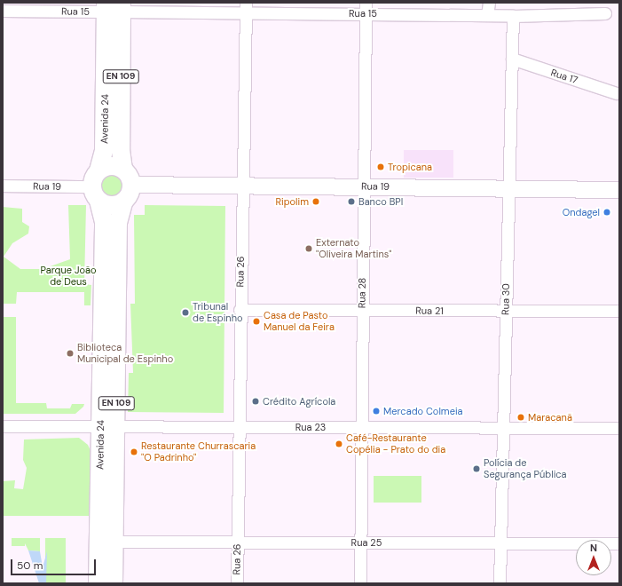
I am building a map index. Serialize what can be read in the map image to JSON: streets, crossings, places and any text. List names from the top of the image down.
{
  "streets": {
    "main road": ["EN 109", "Avenida 24"],
    "street": [
      "Rua 15",
      "Rua 17",
      "Rua 19",
      "Rua 26",
      "Rua 28",
      "Rua 30",
      "Rua 21",
      "Rua 23",
      "Rua 25"
    ]
  },
  "crossings": [
    ["Rua 15", "Avenida 24"],
    ["Rua 15", "Rua 26"],
    ["Rua 15", "Rua 28"],
    ["Rua 15", "Rua 30"],
    ["Rua 17", "Rua 30"],
    ["Avenida 24", "Rua 19"],
    ["Avenida 24", "Rua 23"],
    ["Avenida 24", "Rua 25"],
    ["Rua 19", "Rua 26"],
    ["Rua 19", "Rua 28"],
    ["Rua 19", "Rua 30"],
    ["Rua 26", "Rua 21"],
    ["Rua 26", "Rua 23"],
    ["Rua 26", "Rua 25"],
    ["Rua 28", "Rua 21"],
    ["Rua 28", "Rua 23"],
    ["Rua 28", "Rua 25"],
    ["Rua 30", "Rua 21"],
    ["Rua 30", "Rua 23"],
    ["Rua 30", "Rua 25"]
  ],
  "parks": ["Parque João de Deus"],
  "places": [
    "Tropicana",
    "Ripolim",
    "Banco BPI",
    "Ondagel",
    "Externato \"Oliveira Martins\"",
    "Tribunal de Espinho",
    "Casa de Pasto Manuel da Feira",
    "Biblioteca Municipal de Espinho",
    "Crédito Agrícola",
    "Mercado Colmeia",
    "Maracanã",
    "Café-Restaurante Copélia - Prato do dia",
    "Restaurante Churrascaria \"O Padrinho\"",
    "Polícia de Segurança Pública"
  ],
  "scale_bar": "50 m",
  "north": "top"
}
